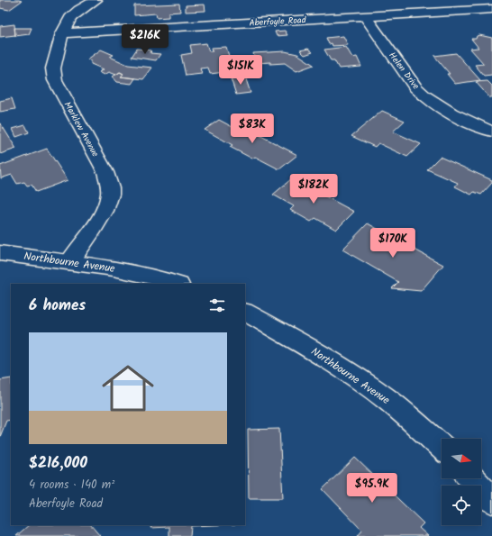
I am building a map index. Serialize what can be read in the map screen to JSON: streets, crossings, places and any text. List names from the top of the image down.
{
  "streets": {
    "street": [
      "Aberfoyle Road",
      "Helen Drive",
      "Marklew Avenue",
      "Northbourne Avenue"
    ]
  },
  "crossings": [
    ["Aberfoyle Road", "Helen Drive"],
    ["Aberfoyle Road", "Marklew Avenue"],
    ["Marklew Avenue", "Northbourne Avenue"]
  ],
  "north": "right",
  "page": {
    "price": [
      "$216K",
      "$151K",
      "$83K",
      "$182K",
      "$170K",
      "$95.9K"
    ],
    "heading": "6 homes",
    "list": [
      {
        "name": "$216,000",
        "note": "4 rooms · 140 m² · Aberfoyle Road"
      }
    ]
  }
}
